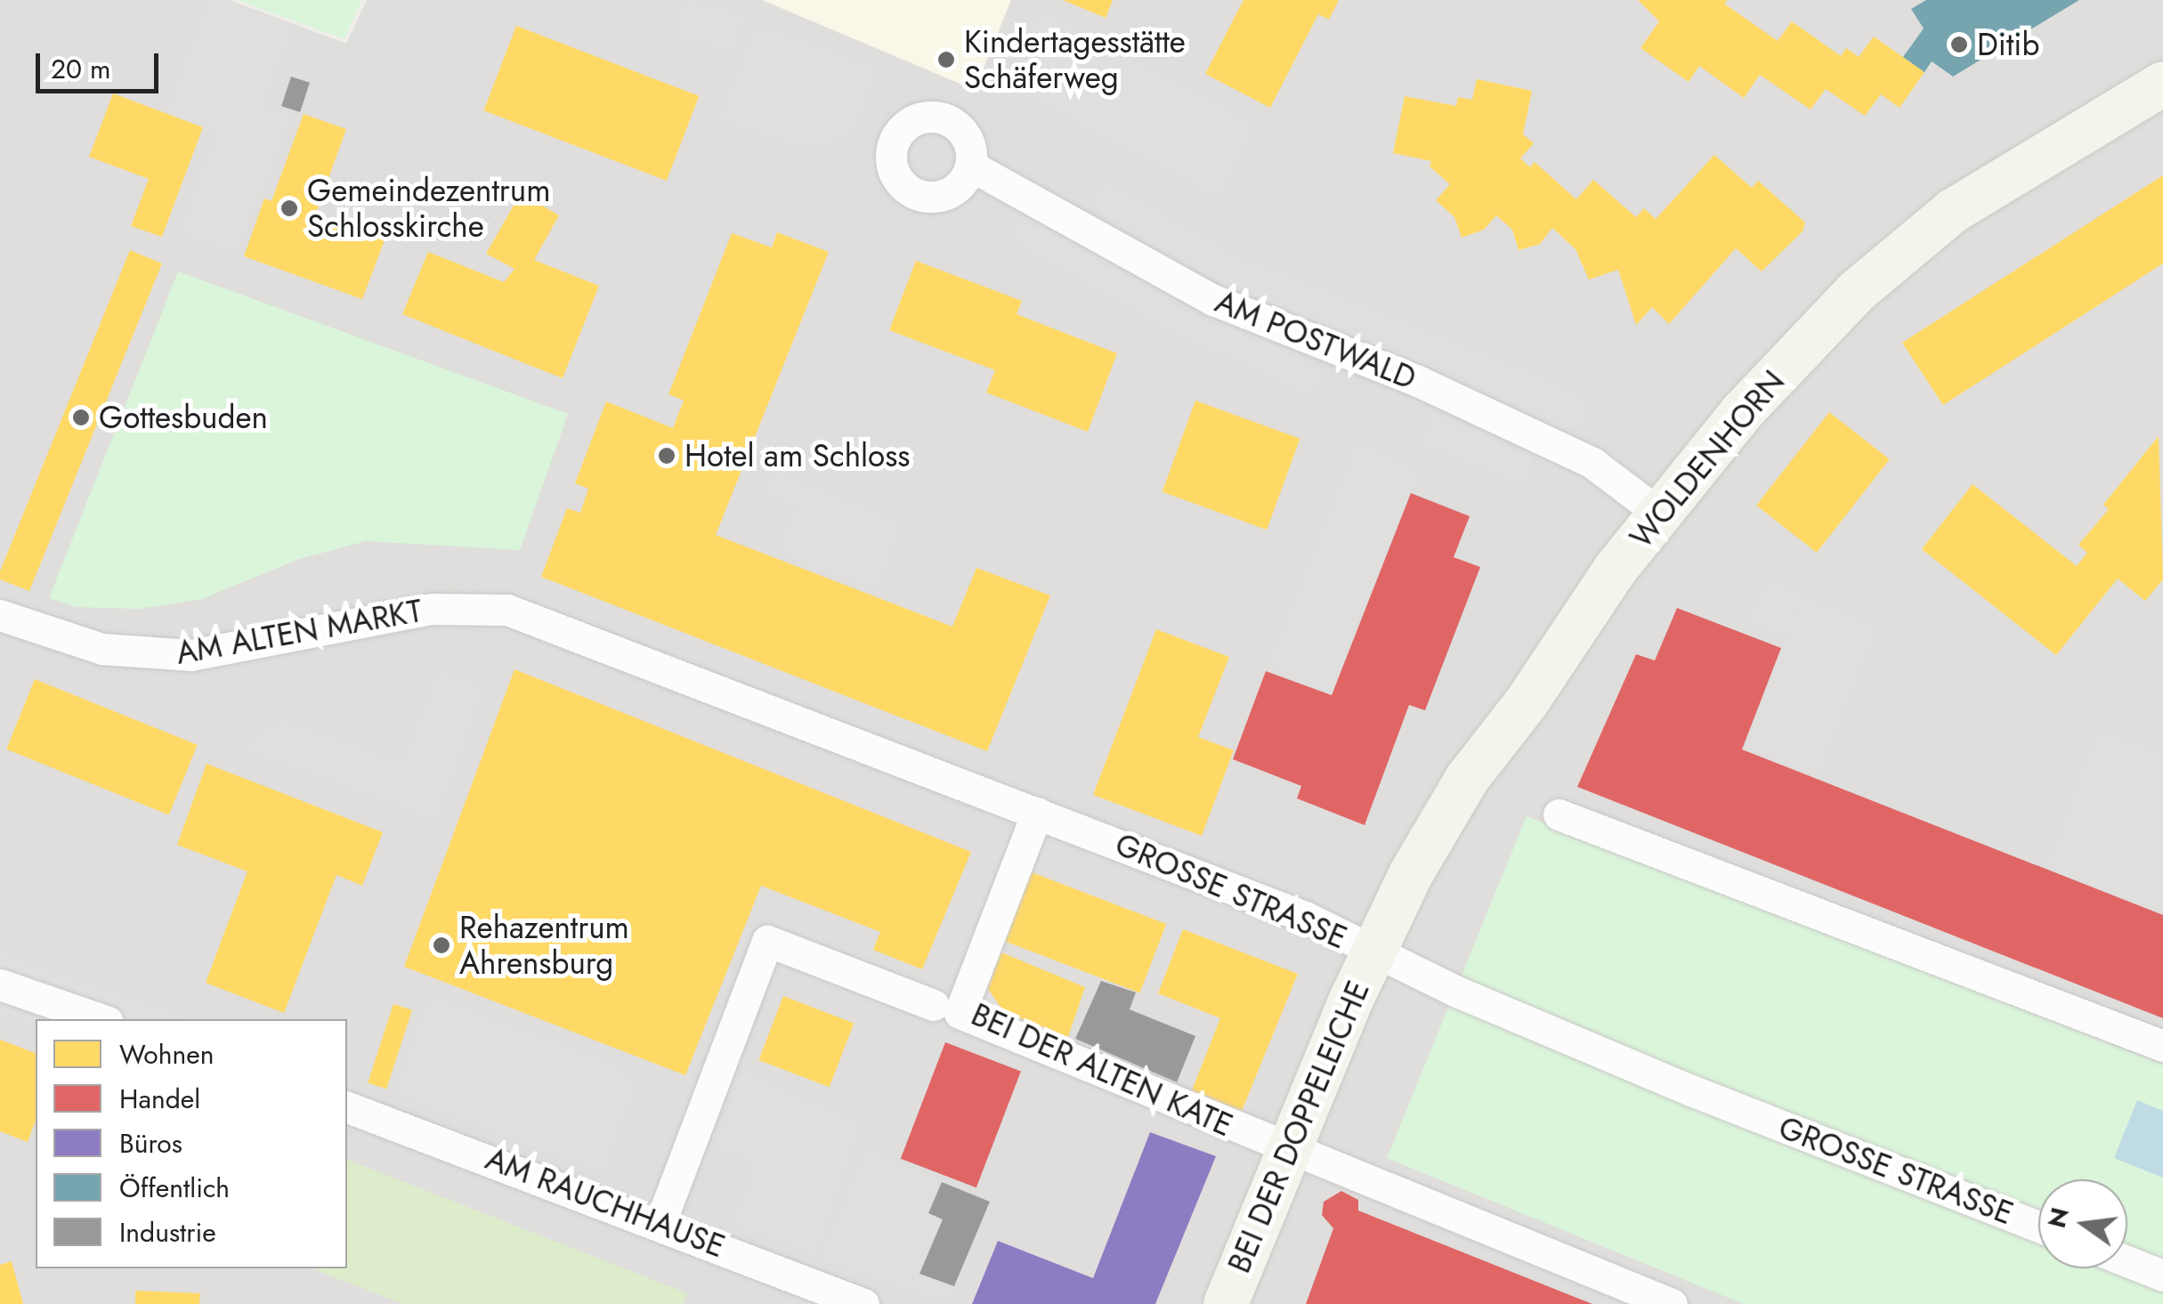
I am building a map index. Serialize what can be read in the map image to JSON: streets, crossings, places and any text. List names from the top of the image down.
{
  "streets": {
    "street": [
      "AM POSTWALD",
      "WOLDENHORN",
      "AM ALTEN MARKT",
      "GROSSE STRASSE",
      "BEI DER ALTEN KATE",
      "BEI DER DOPPELEICHE",
      "AM RAUCHHAUSE"
    ]
  },
  "crossings": [
    ["AM POSTWALD", "WOLDENHORN"],
    ["WOLDENHORN", "GROSSE STRASSE"],
    ["WOLDENHORN", "BEI DER DOPPELEICHE"],
    ["AM ALTEN MARKT", "GROSSE STRASSE"],
    ["GROSSE STRASSE", "BEI DER ALTEN KATE"],
    ["GROSSE STRASSE", "BEI DER DOPPELEICHE"],
    ["BEI DER ALTEN KATE", "BEI DER DOPPELEICHE"],
    ["BEI DER ALTEN KATE", "AM RAUCHHAUSE"]
  ],
  "places": [
    "Ditib",
    "Kindertagesstätte Schäferweg",
    "Gemeindezentrum Schlosskirche",
    "Gottesbuden",
    "Hotel am Schloss",
    "Rehazentrum Ahrensburg"
  ],
  "legend": [
    "Wohnen",
    "Handel",
    "Büros",
    "Öffentlich",
    "Industrie"
  ],
  "scale_bar": "20 m",
  "north": "left"
}
